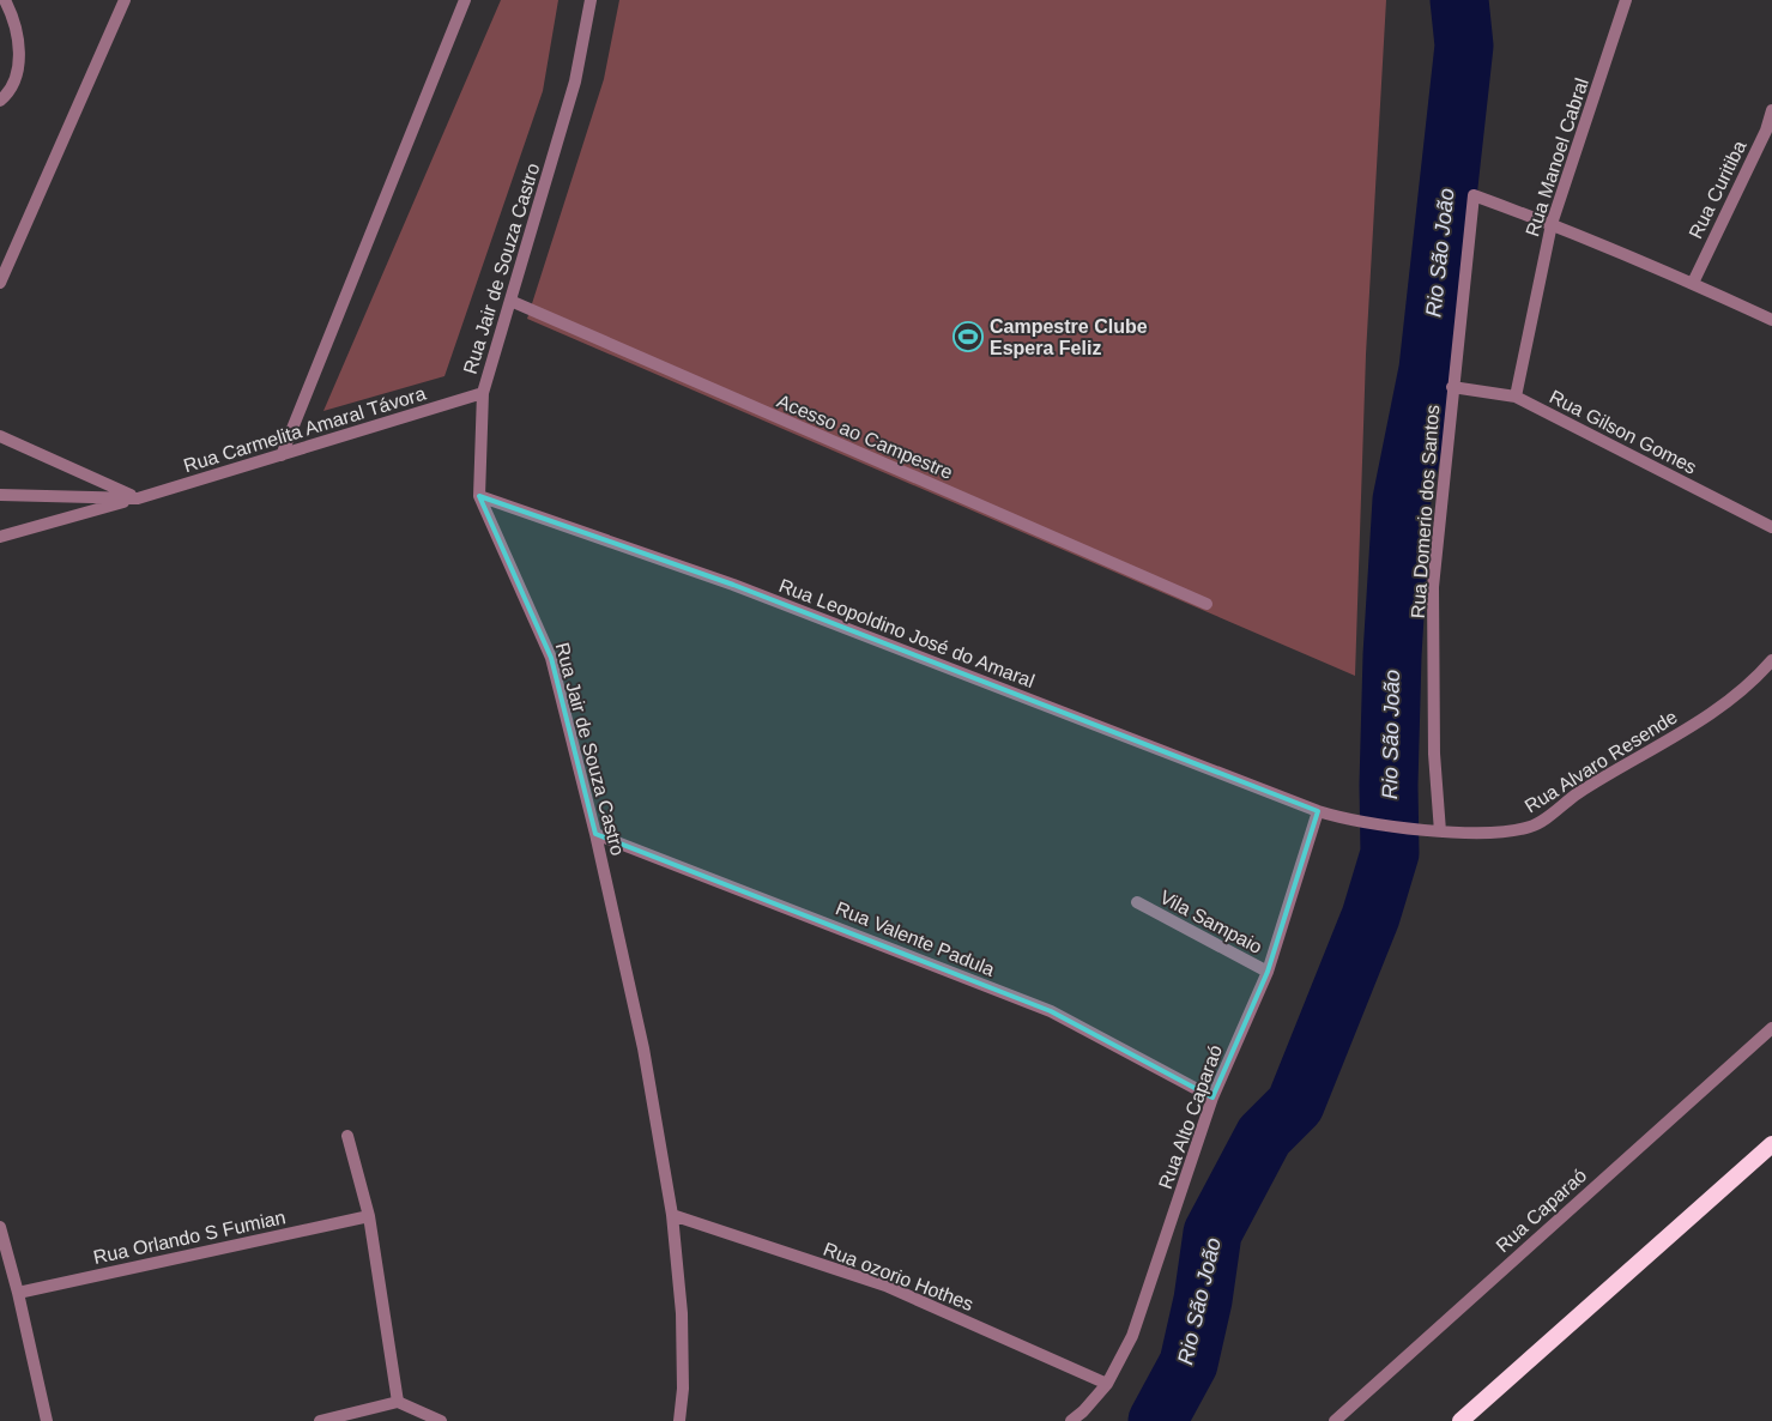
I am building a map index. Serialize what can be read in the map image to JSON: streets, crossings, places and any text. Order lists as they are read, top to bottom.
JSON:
{
  "streets": {
    "street": [
      "Rua Manoel Cabral",
      "Rua Curitiba",
      "Rua Jair de Souza Castro",
      "Rua Carmelita Amaral Távora",
      "Rua Gilson Gomes",
      "Acesso ao Campestre",
      "Rua Domerio dos Santos",
      "Rua Leopoldino José do Amaral",
      "Rua Alvaro Resende",
      "Vila Sampaio",
      "Rua Valente Padula",
      "Rua Alto Caparaó",
      "Rua Caparaó",
      "Rua Orlando S Fumian",
      "Rua ozorio Hothes"
    ]
  },
  "crossings": [
    ["Rua Manoel Cabral", "Rua Gilson Gomes"],
    ["Rua Manoel Cabral", "Rua Domerio dos Santos"],
    ["Rua Jair de Souza Castro", "Rua Carmelita Amaral Távora"],
    ["Rua Jair de Souza Castro", "Acesso ao Campestre"],
    ["Rua Jair de Souza Castro", "Rua Leopoldino José do Amaral"],
    ["Rua Jair de Souza Castro", "Rua Valente Padula"],
    ["Rua Jair de Souza Castro", "Rua ozorio Hothes"],
    ["Rua Gilson Gomes", "Rua Domerio dos Santos"],
    ["Rua Domerio dos Santos", "Rua Alvaro Resende"],
    ["Rua Leopoldino José do Amaral", "Rua Alvaro Resende"],
    ["Rua Leopoldino José do Amaral", "Rua Alto Caparaó"],
    ["Rua Alvaro Resende", "Rua Alto Caparaó"],
    ["Vila Sampaio", "Rua Alto Caparaó"],
    ["Rua Valente Padula", "Rua Alto Caparaó"],
    ["Rua Alto Caparaó", "Rua ozorio Hothes"]
  ],
  "water": ["Rio São João"],
  "places": {
    "sports": ["Campestre Clube Espera Feliz"]
  }
}
